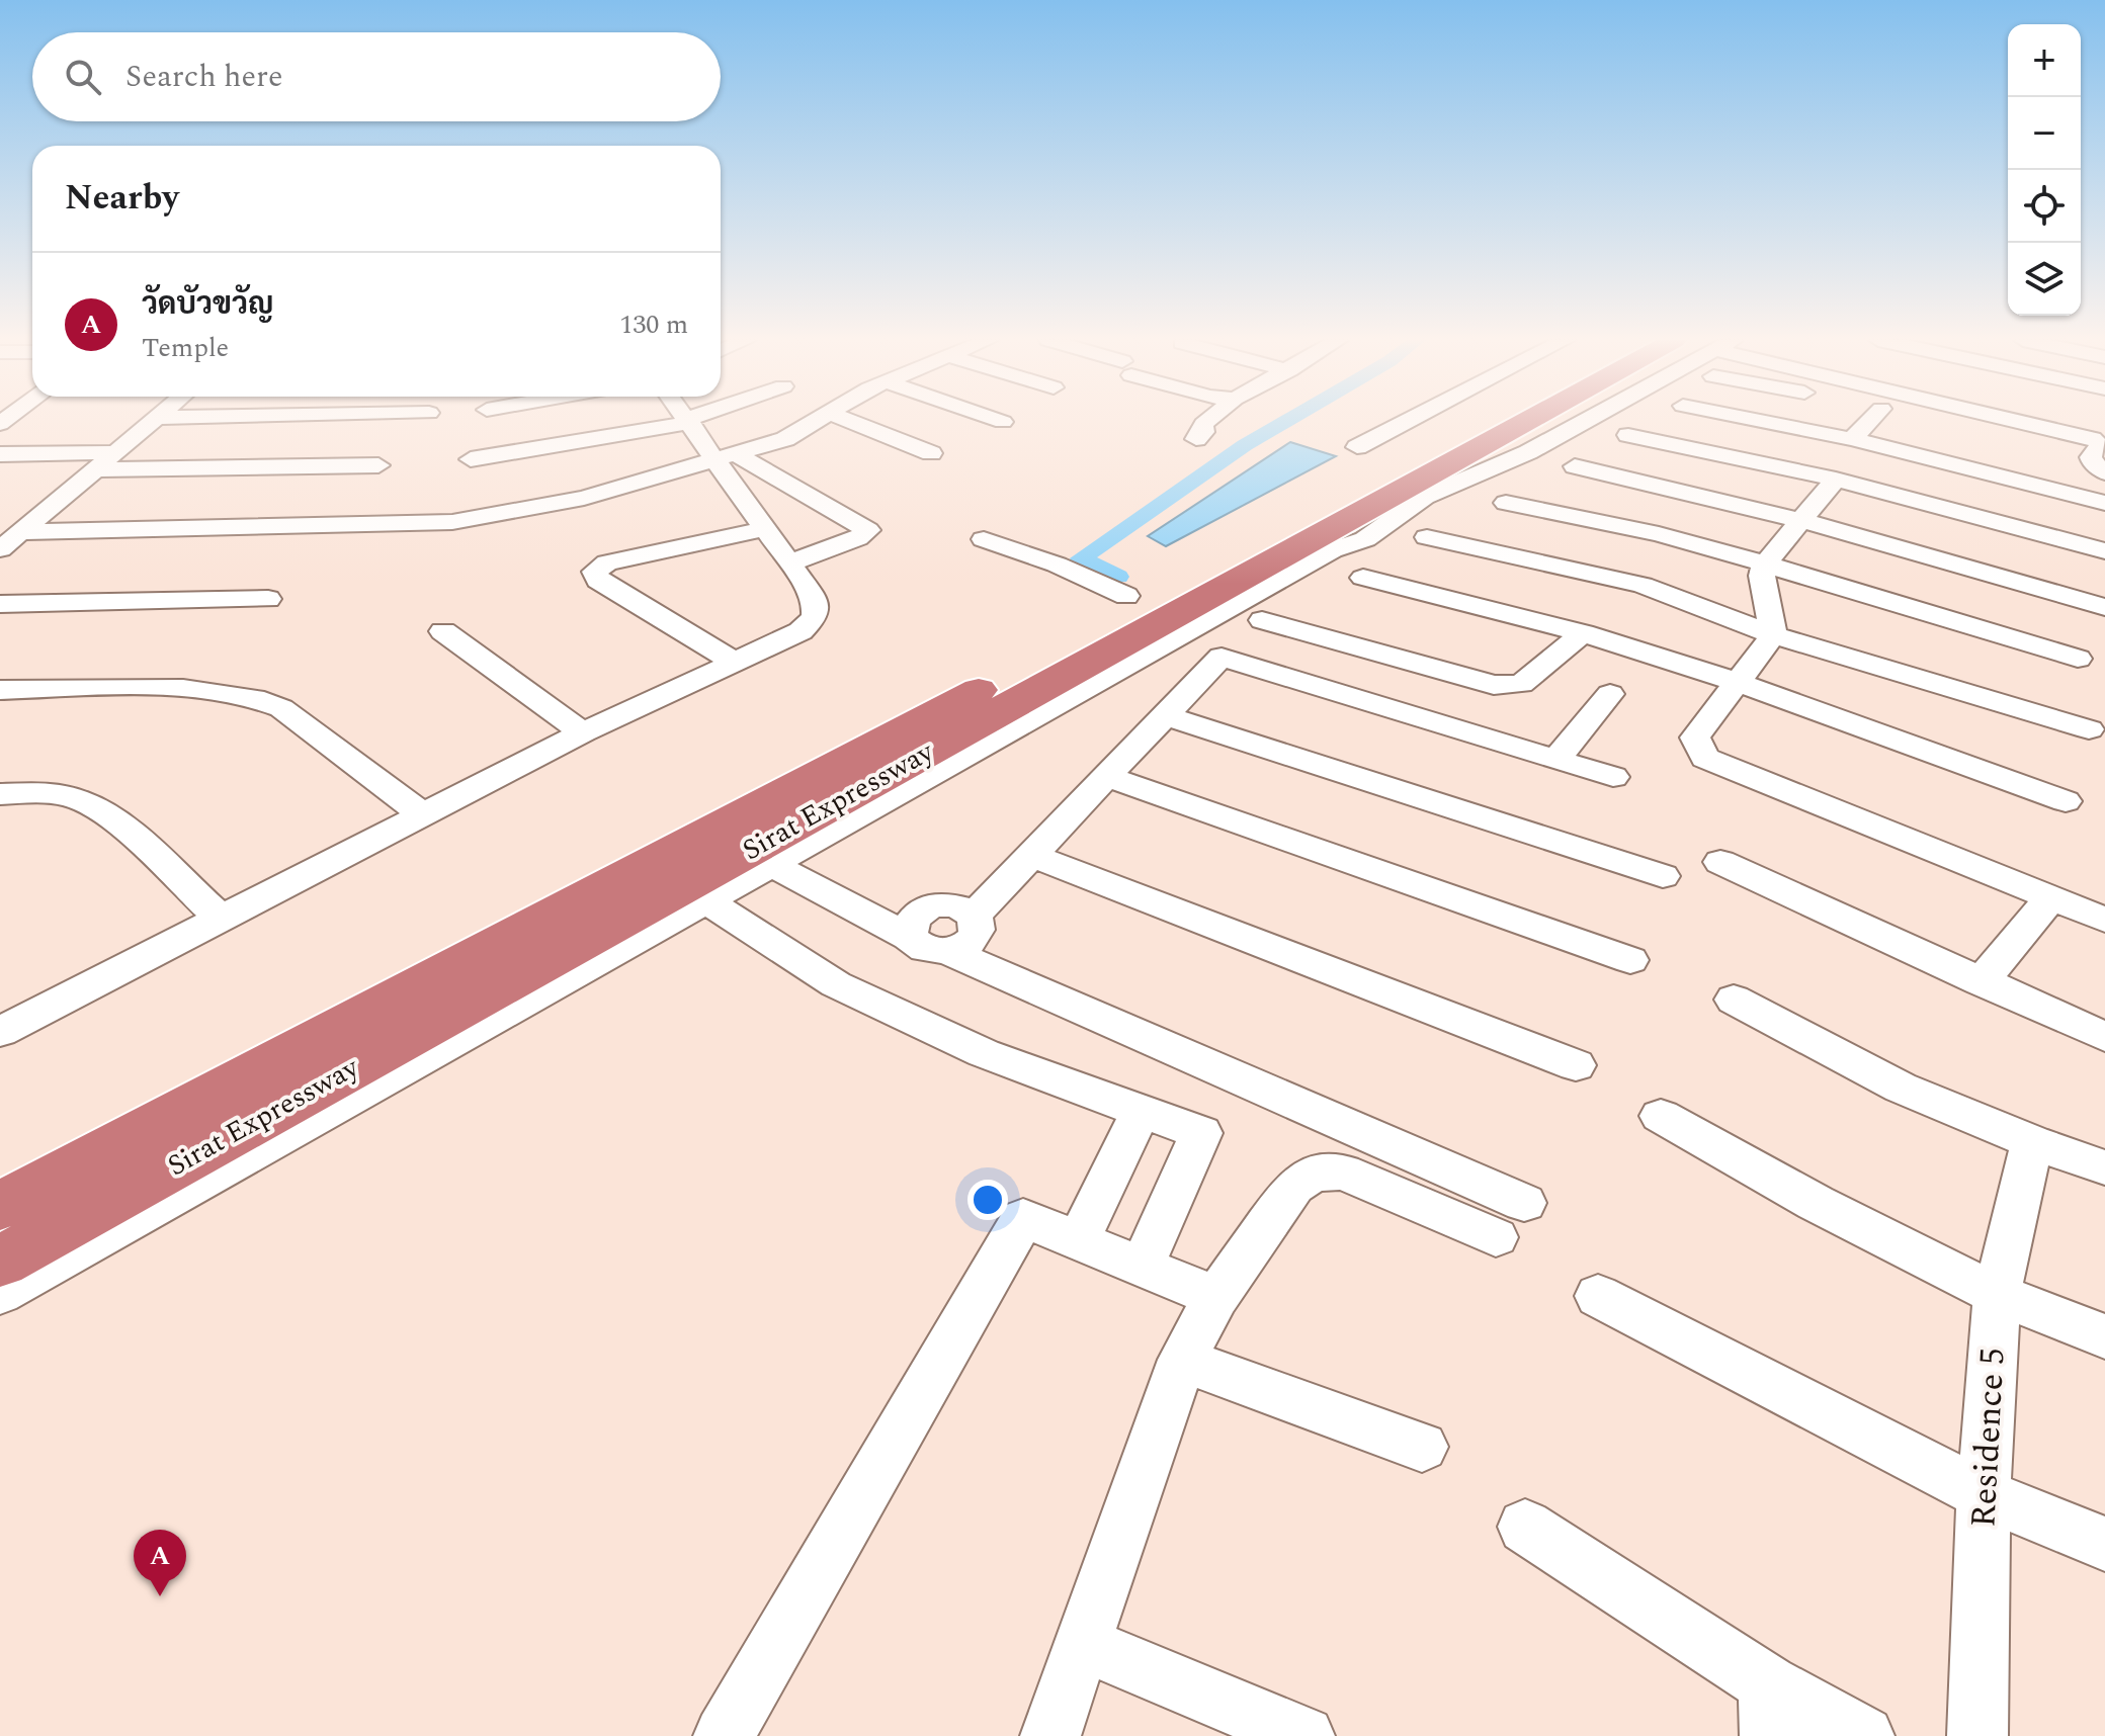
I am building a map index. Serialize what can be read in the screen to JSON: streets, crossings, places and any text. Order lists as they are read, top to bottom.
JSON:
{
  "streets": {
    "highway": ["Sirat Expressway"],
    "street": ["Residence 5"]
  },
  "page": {
    "map_buttons": ["+", "−"],
    "search": "Search here",
    "heading": "Nearby",
    "list": [
      {
        "mark": "A",
        "name": "วัดบัวขวัญ",
        "note": "Temple",
        "value": "130 m"
      }
    ],
    "pins": "A"
  }
}
